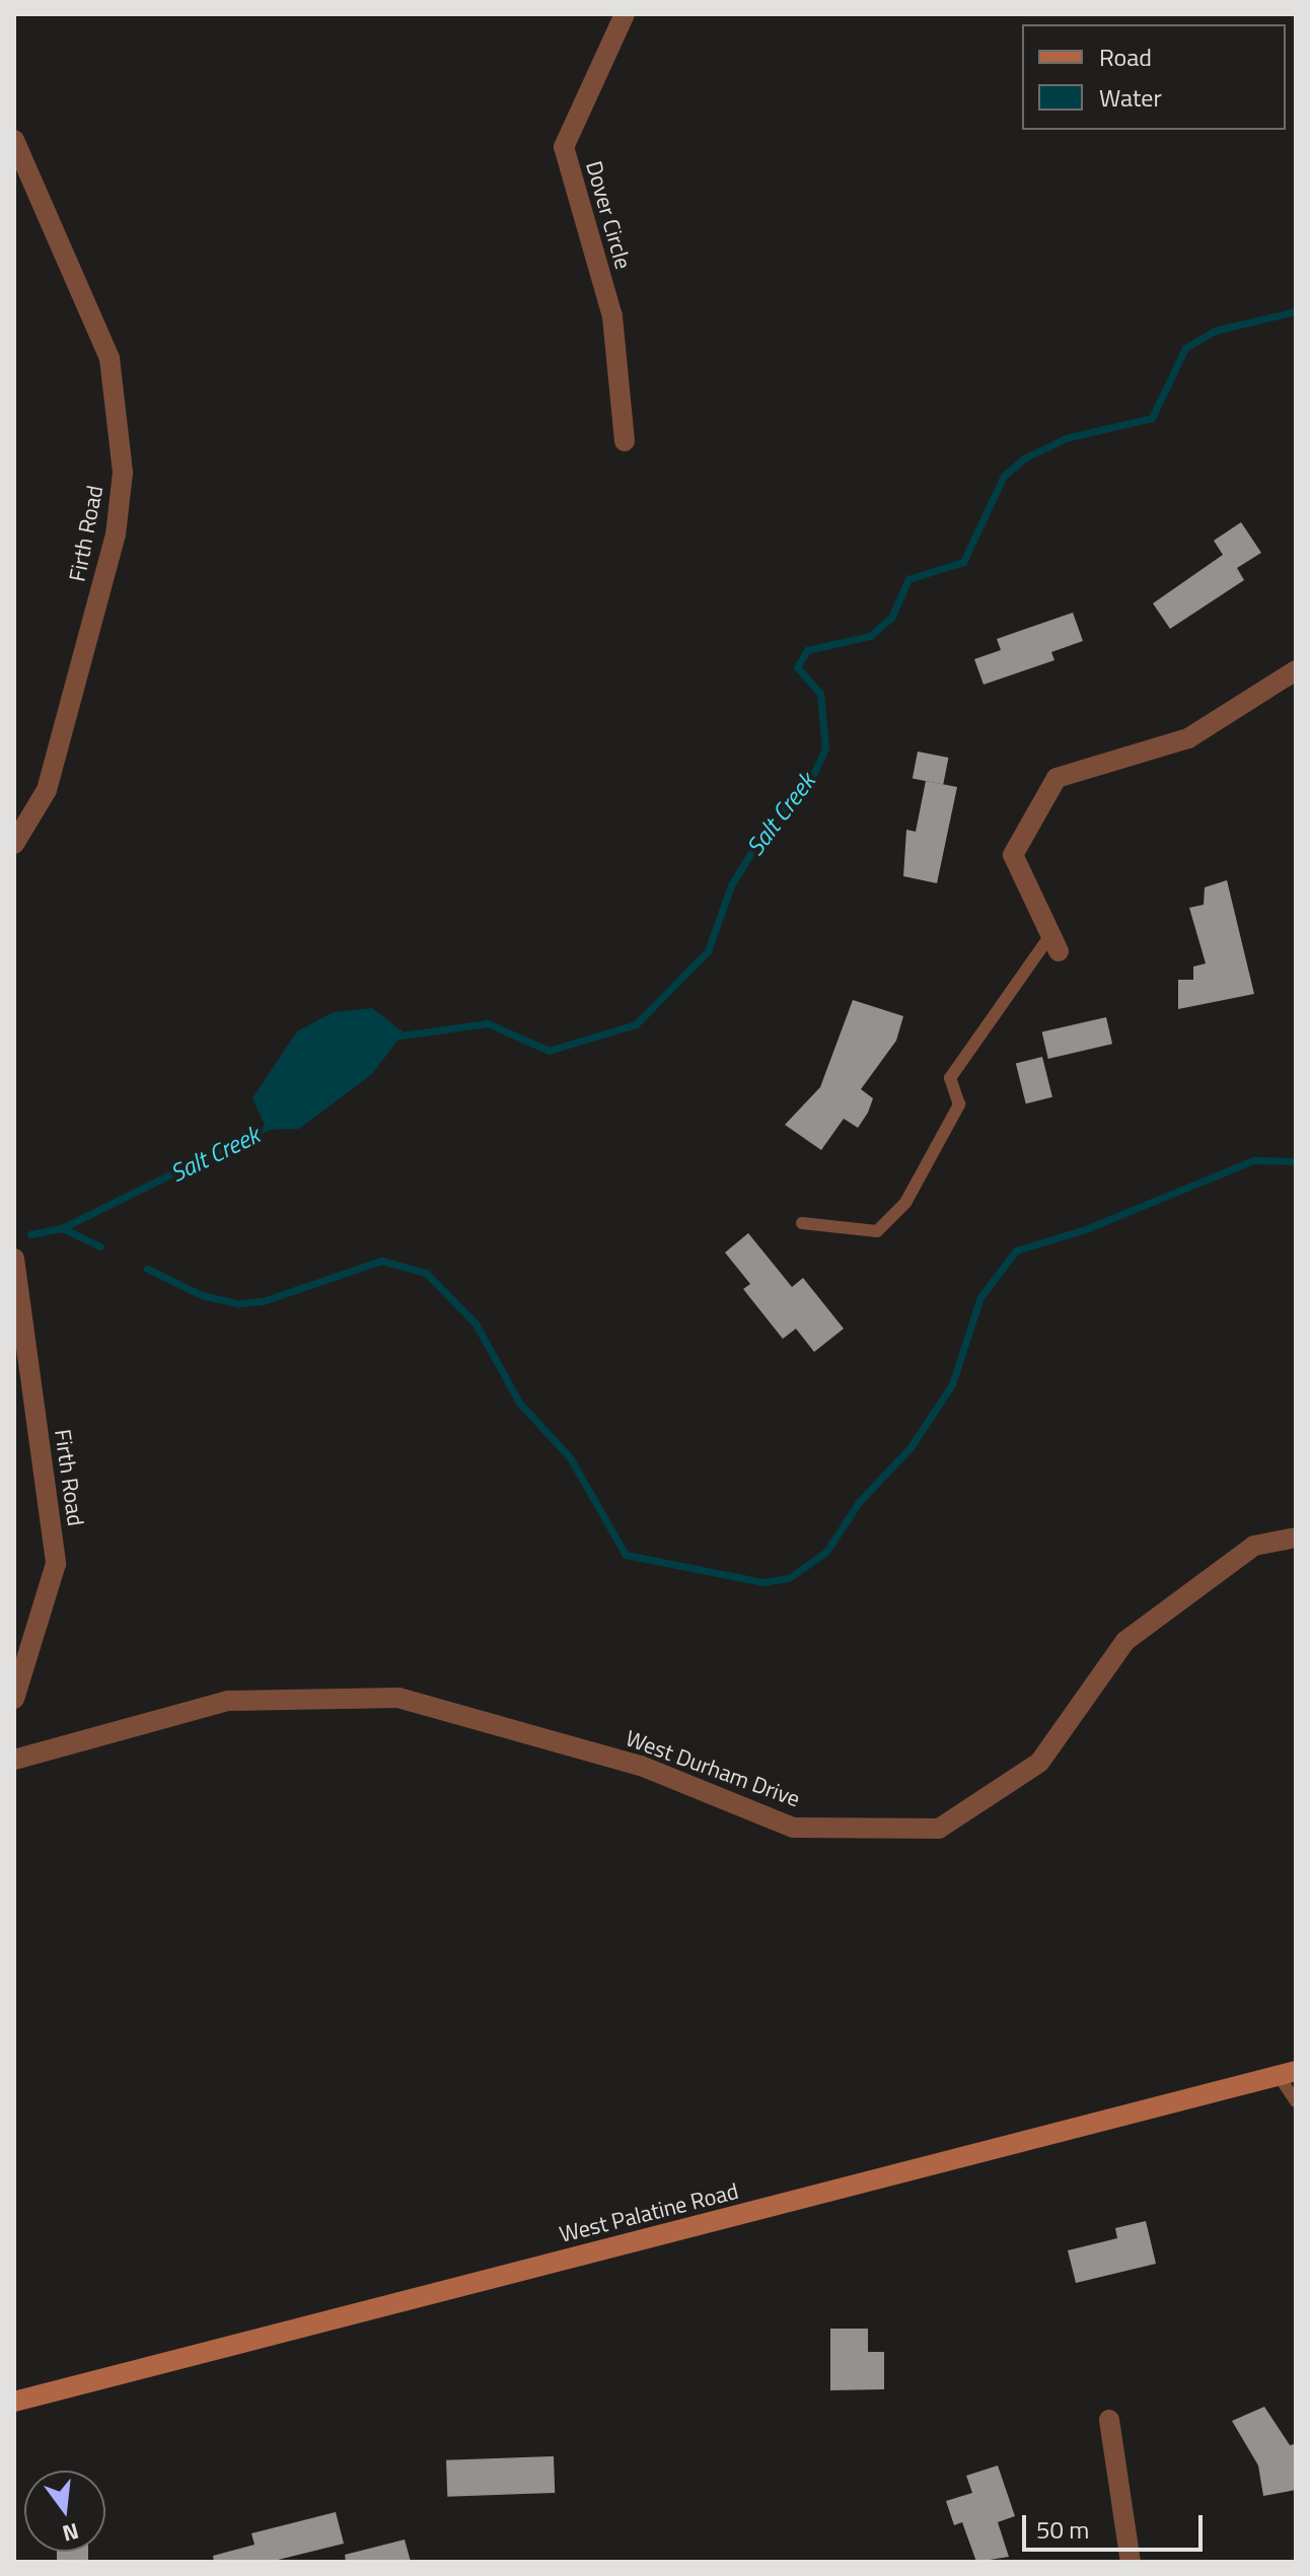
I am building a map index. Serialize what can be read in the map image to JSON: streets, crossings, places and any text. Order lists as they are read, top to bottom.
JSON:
{
  "streets": {
    "main road": ["West Palatine Road"],
    "street": ["Dover Circle", "Firth Road", "West Durham Drive"]
  },
  "water": ["Salt Creek"],
  "legend": ["Road", "Water"],
  "scale_bar": "50 m",
  "north": "bottom"
}
